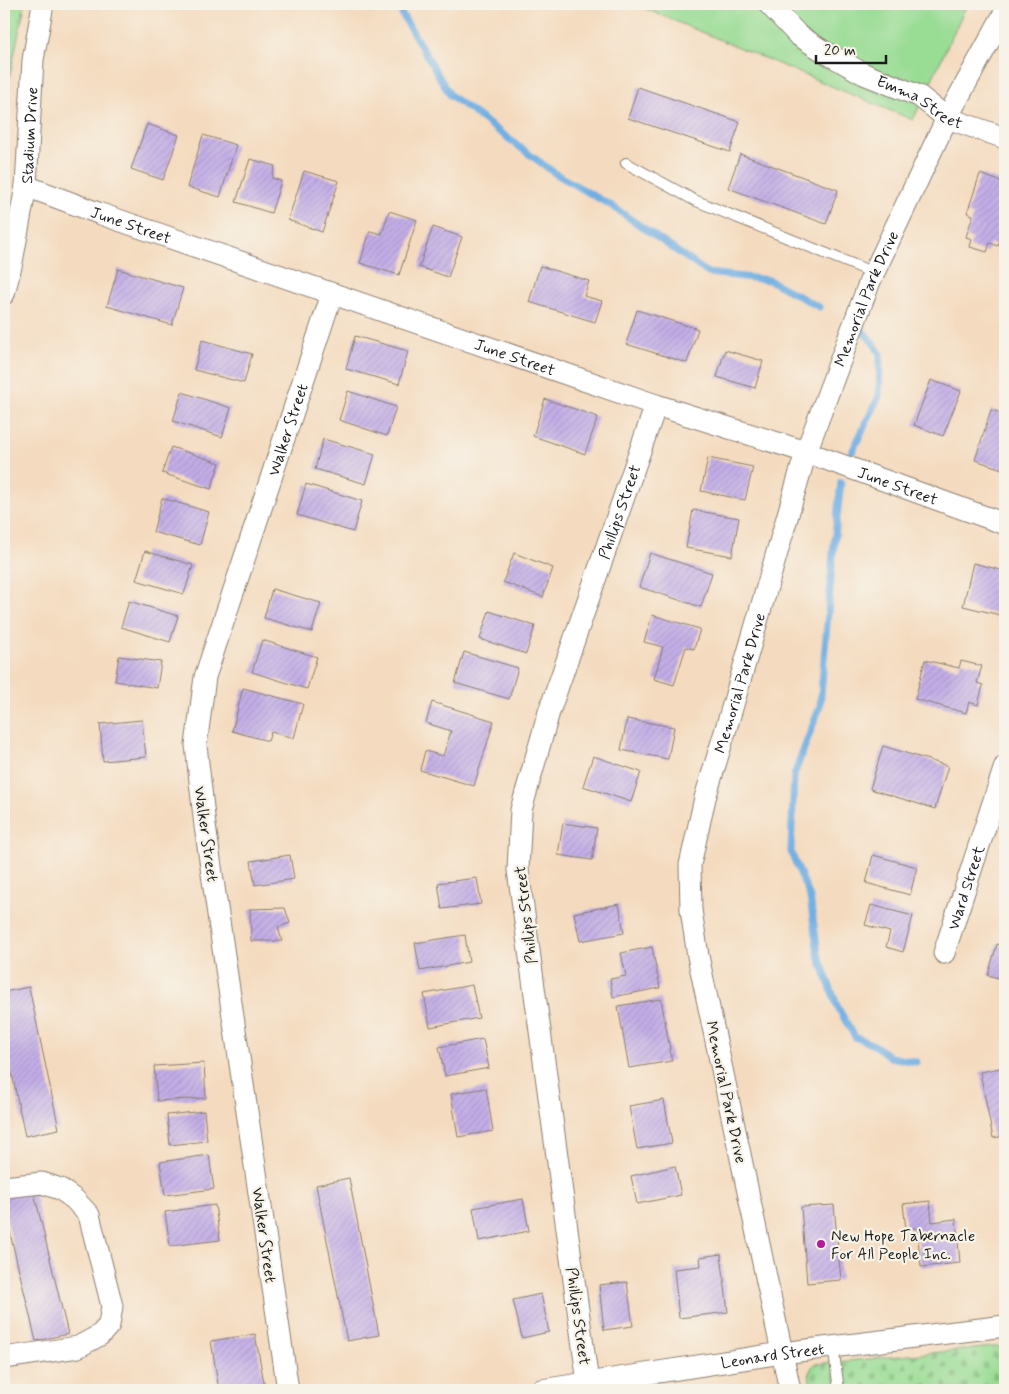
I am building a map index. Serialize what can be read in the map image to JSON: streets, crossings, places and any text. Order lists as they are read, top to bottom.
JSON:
{
  "streets": {
    "street": [
      "Emma Street",
      "Stadium Drive",
      "June Street",
      "Memorial Park Drive",
      "Walker Street",
      "Phillips Street",
      "Ward Street",
      "Leonard Street"
    ]
  },
  "crossings": [
    ["Emma Street", "Memorial Park Drive"],
    ["Stadium Drive", "June Street"],
    ["June Street", "Memorial Park Drive"],
    ["June Street", "Walker Street"],
    ["June Street", "Phillips Street"],
    ["Memorial Park Drive", "Leonard Street"],
    ["Phillips Street", "Leonard Street"]
  ],
  "places": ["New Hope Tabernacle For All People Inc."],
  "scale_bar": "20 m"
}
